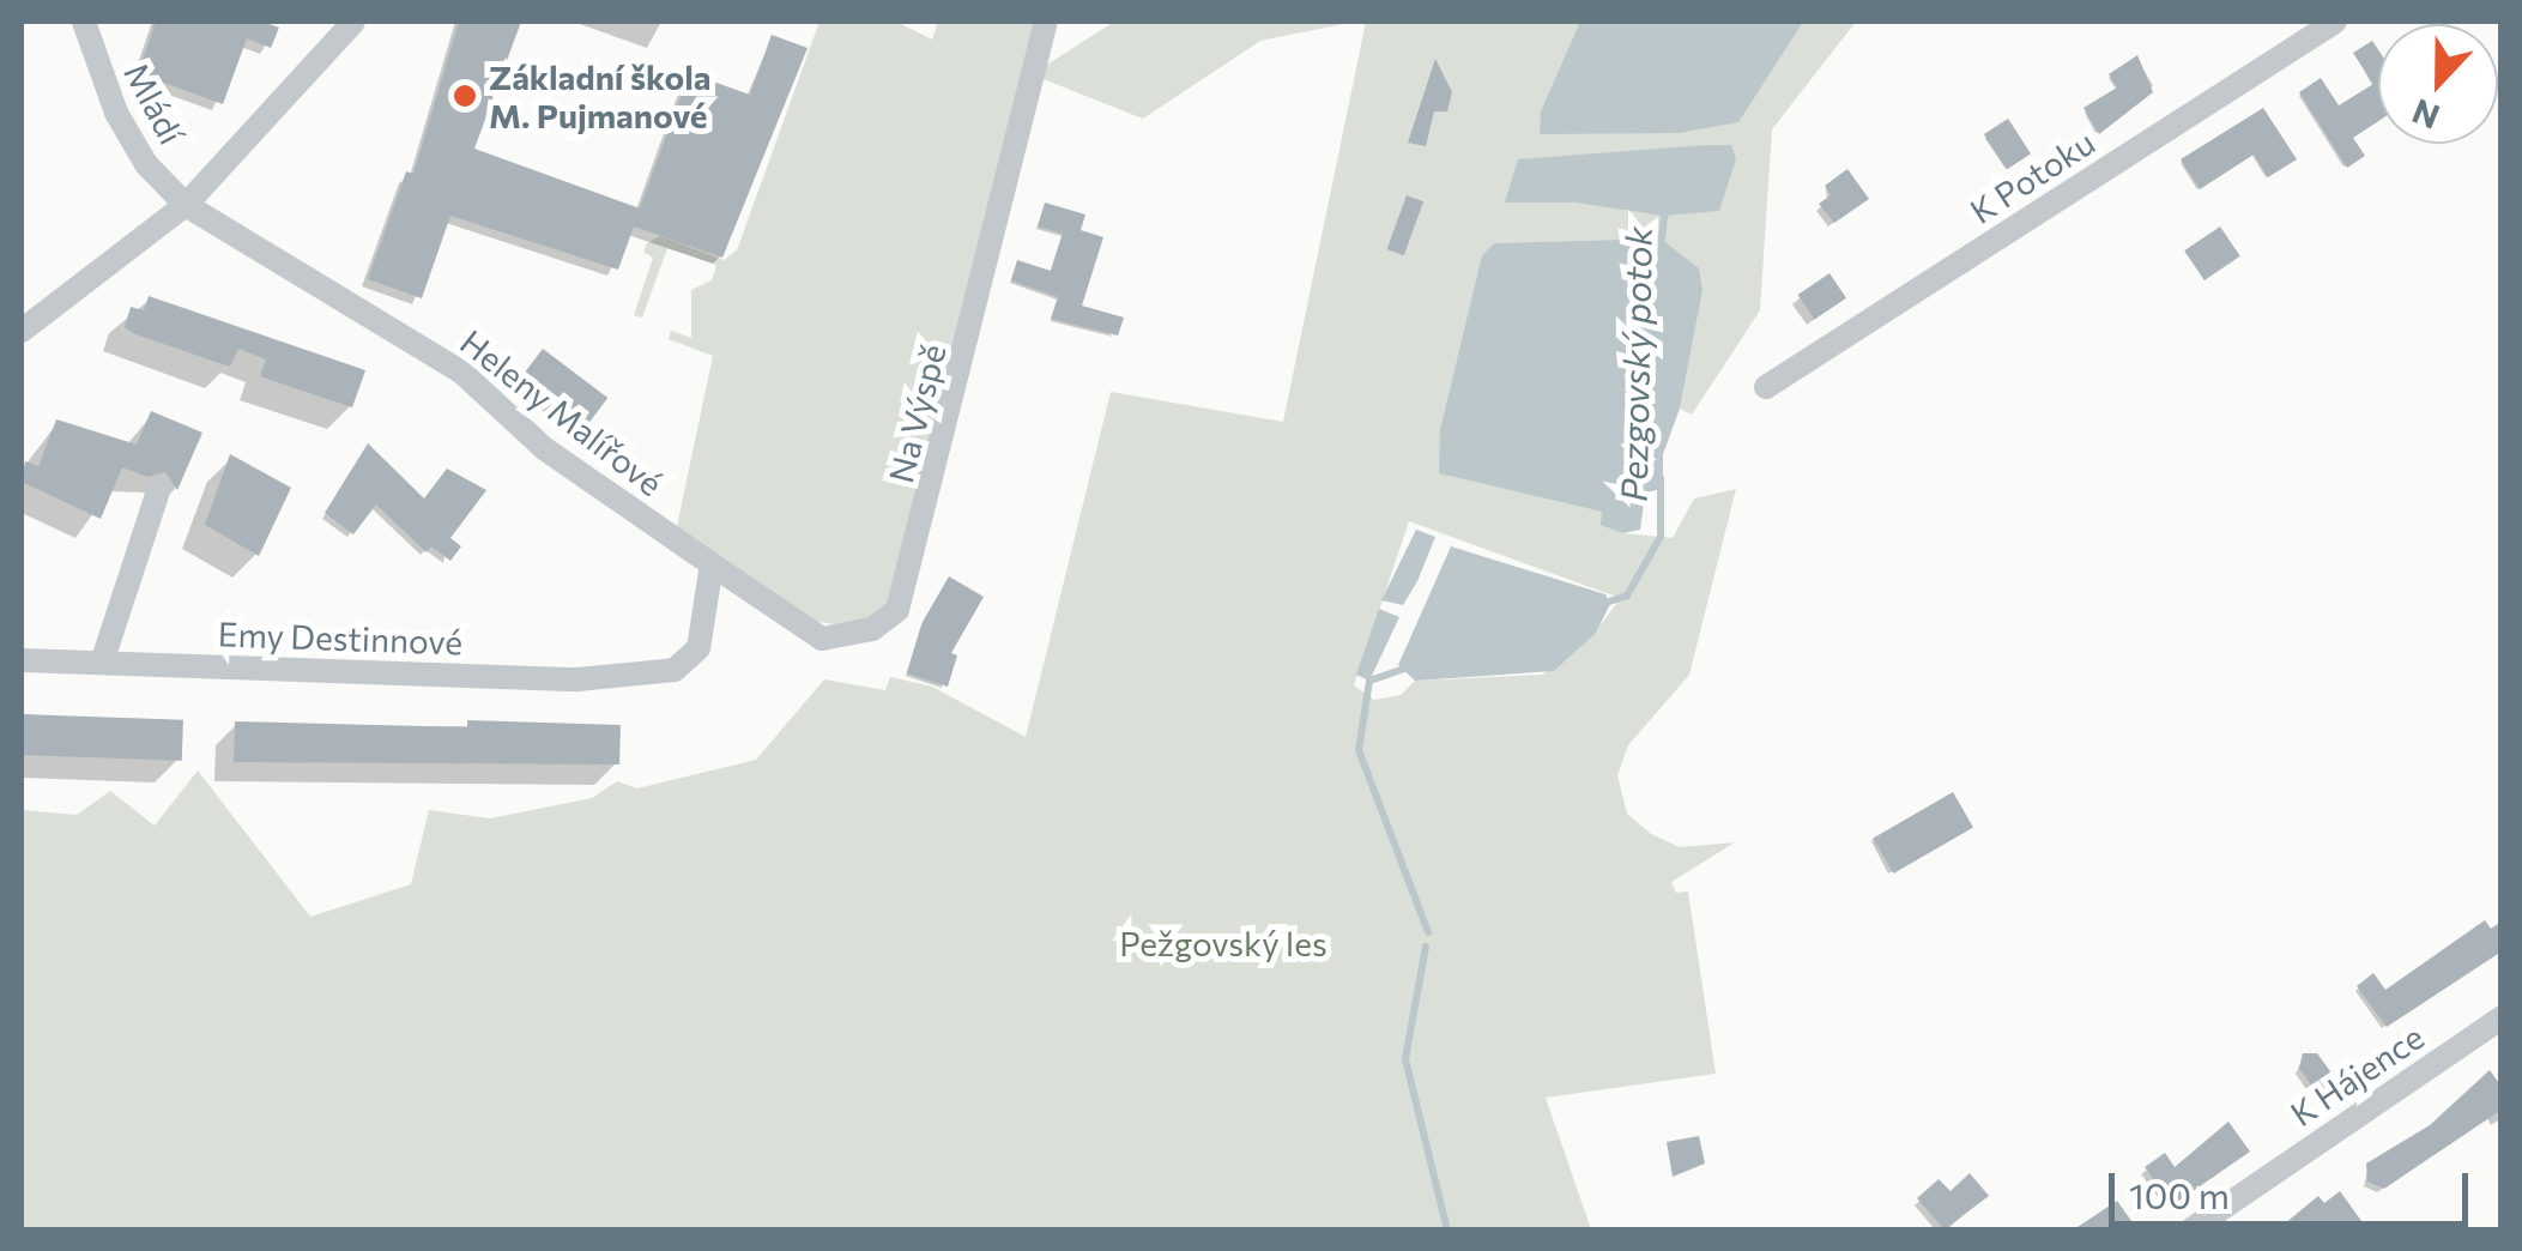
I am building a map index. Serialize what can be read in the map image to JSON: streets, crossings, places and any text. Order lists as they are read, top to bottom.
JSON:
{
  "streets": {
    "street": [
      "Mládí",
      "K Potoku",
      "Heleny Malířové",
      "Na Výspě",
      "Emy Destinnové",
      "K Hájence"
    ]
  },
  "crossings": [
    ["Mládí", "Heleny Malířové"],
    ["Heleny Malířové", "Na Výspě"],
    ["Heleny Malířové", "Emy Destinnové"],
    ["Na Výspě", "Emy Destinnové"]
  ],
  "water": ["Pezgovský potok"],
  "parks": ["Pežgovský les"],
  "places": ["Základní škola M. Pujmanové"],
  "scale_bar": "100 m",
  "north": "bottom"
}
